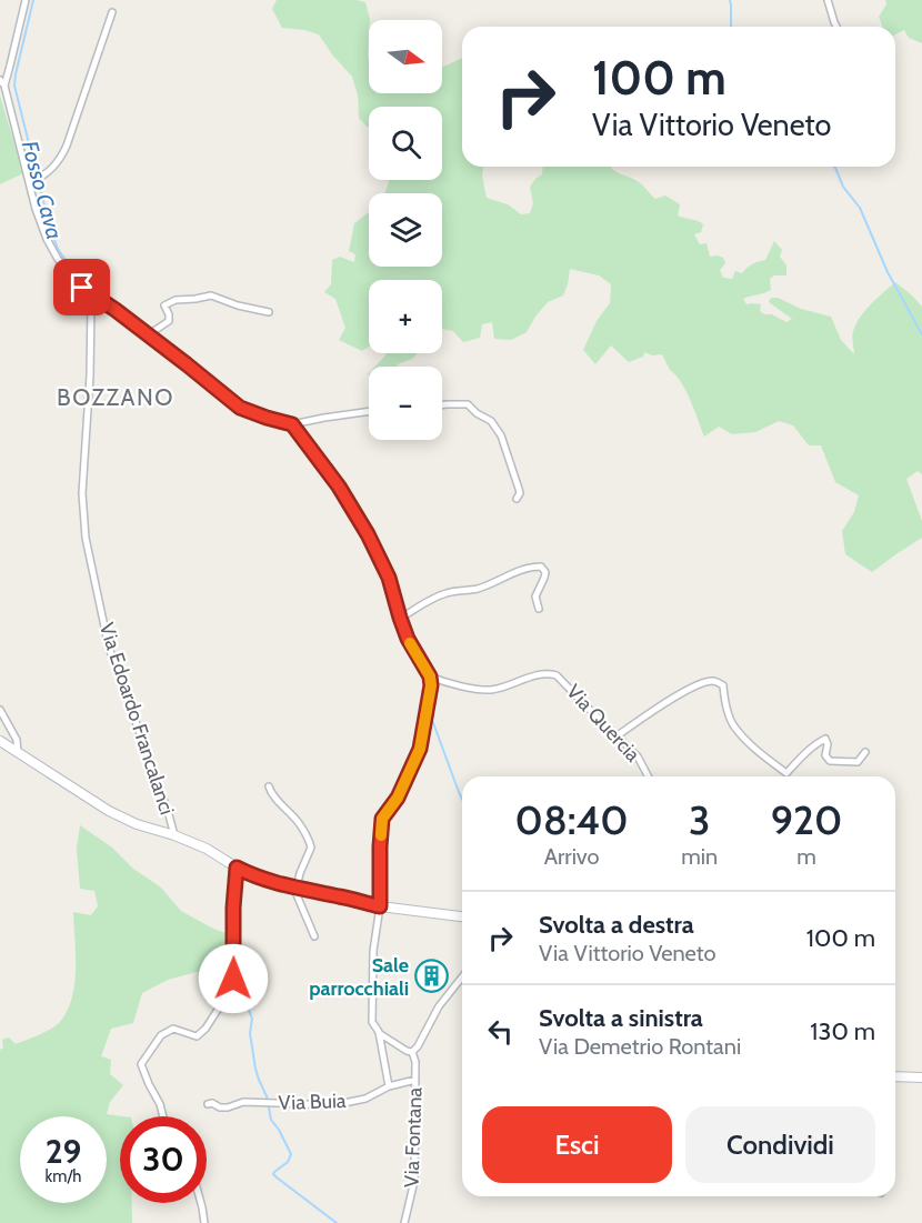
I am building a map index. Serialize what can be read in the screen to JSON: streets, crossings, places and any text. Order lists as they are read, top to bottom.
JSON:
{
  "streets": {
    "street": [
      "Via Edoardo Francalanci",
      "Via Quercia",
      "Via Buia",
      "Via Fontana"
    ]
  },
  "crossings": [
    ["Via Quercia", "Via Fontana"],
    ["Via Buia", "Via Fontana"]
  ],
  "districts": ["BOZZANO"],
  "water": ["Fosso Cava"],
  "places": {
    "building": ["Sale parrocchiali"]
  },
  "north": "right",
  "page": {
    "map_buttons": ["+", "−"],
    "turn": ["100 m", "Via Vittorio Veneto"],
    "eta": [
      "08:40",
      "Arrivo",
      "3",
      "min",
      "920",
      "m"
    ],
    "list": [
      {
        "name": "Svolta a destra",
        "note": "Via Vittorio Veneto",
        "value": "100 m"
      },
      {
        "name": "Svolta a sinistra",
        "note": "Via Demetrio Rontani",
        "value": "130 m"
      }
    ],
    "buttons": ["Esci", "Condividi"],
    "speed": "29 km/h",
    "limit": "30"
  }
}
